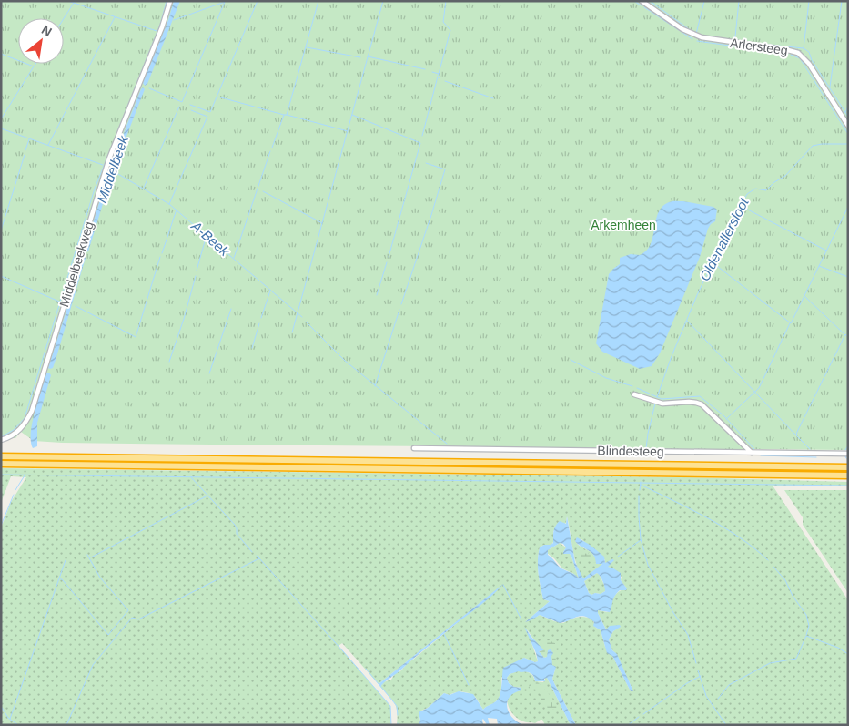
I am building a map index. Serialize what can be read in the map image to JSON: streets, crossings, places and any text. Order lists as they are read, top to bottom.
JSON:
{
  "streets": {
    "street": ["Arlersteeg", "Middelbeekweg", "Blindesteeg"]
  },
  "water": ["Middelbeek", "A-Beek", "Oldenallersloot"],
  "parks": ["Arkemheen"],
  "north": "top right"
}
